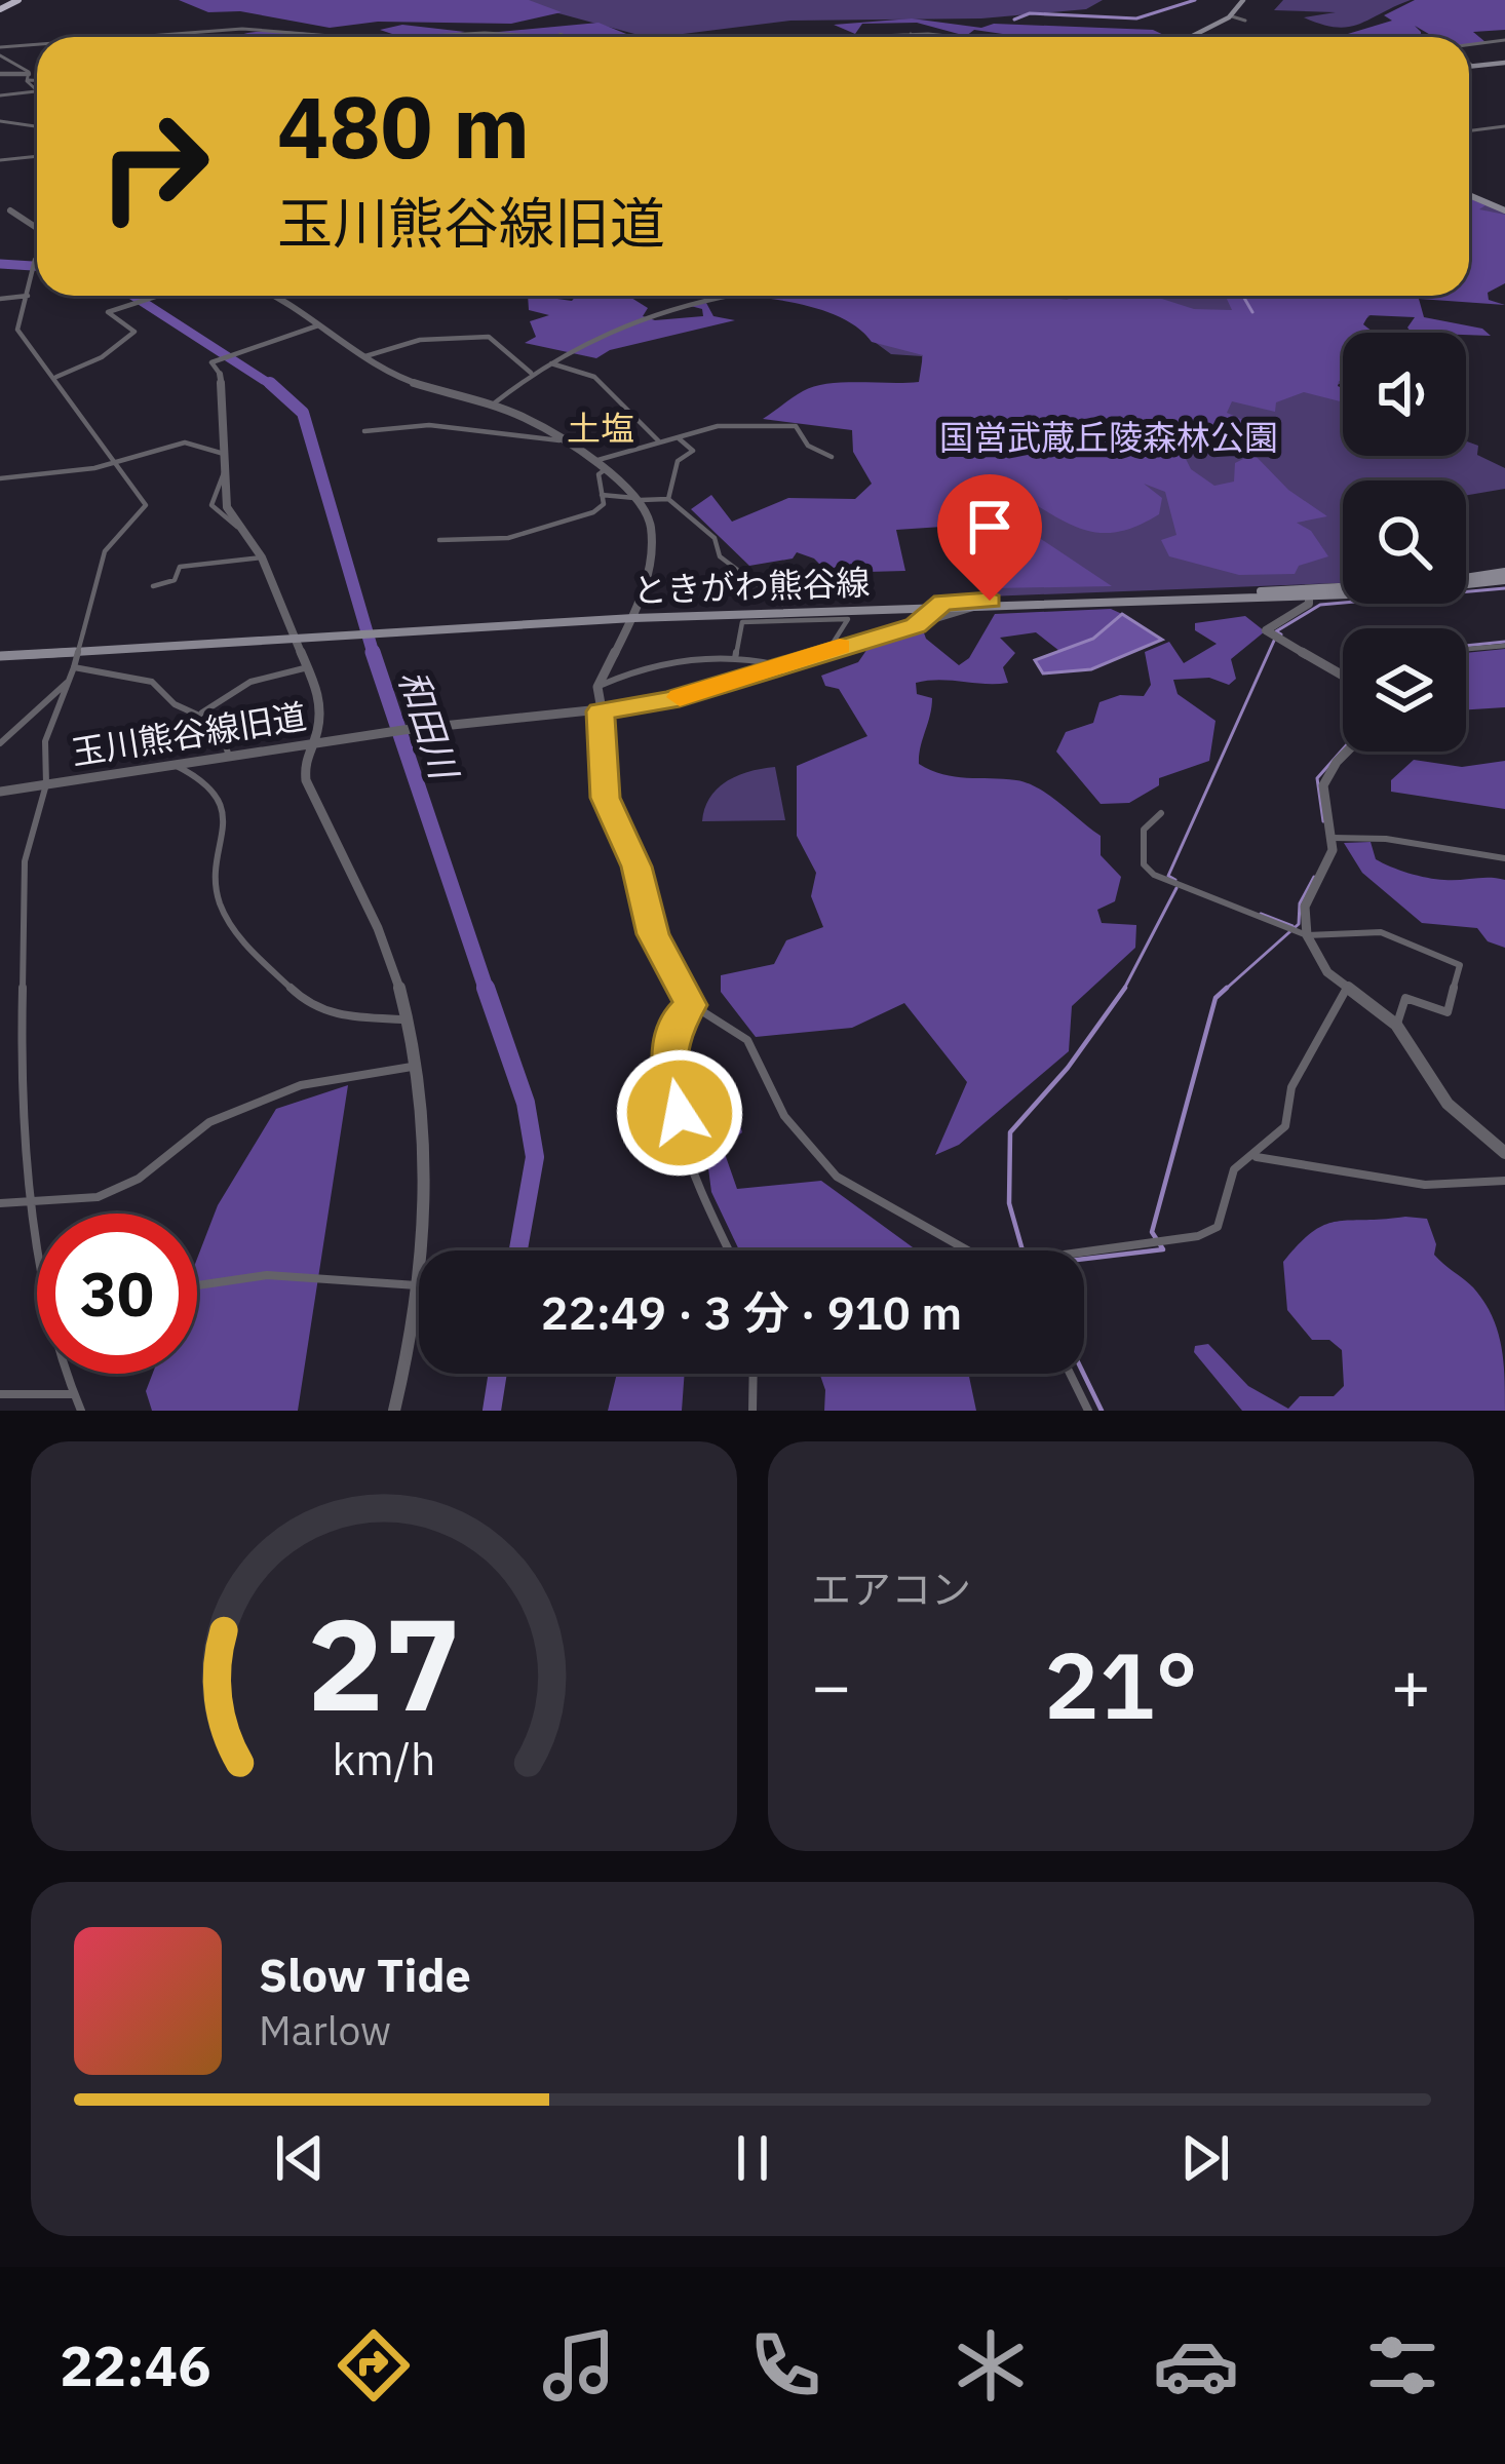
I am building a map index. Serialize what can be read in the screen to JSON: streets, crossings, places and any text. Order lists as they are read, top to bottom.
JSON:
{
  "streets": {
    "main road": ["ときがわ熊谷線"],
    "street": ["玉川熊谷線旧道"]
  },
  "districts": ["土塩"],
  "water": ["和田川"],
  "parks": ["国営武蔵丘陵森林公園"],
  "page": {
    "turn": ["480 m", "玉川熊谷線旧道"],
    "limit": "30",
    "trip": "22:49 · 3 分 · 910 m",
    "tile": "エアコン",
    "heat": ["−", "21°", "+"],
    "song": ["Slow Tide", "Marlow"],
    "tabs": "22:46",
    "gauge": ["27", "km/h"]
  }
}
